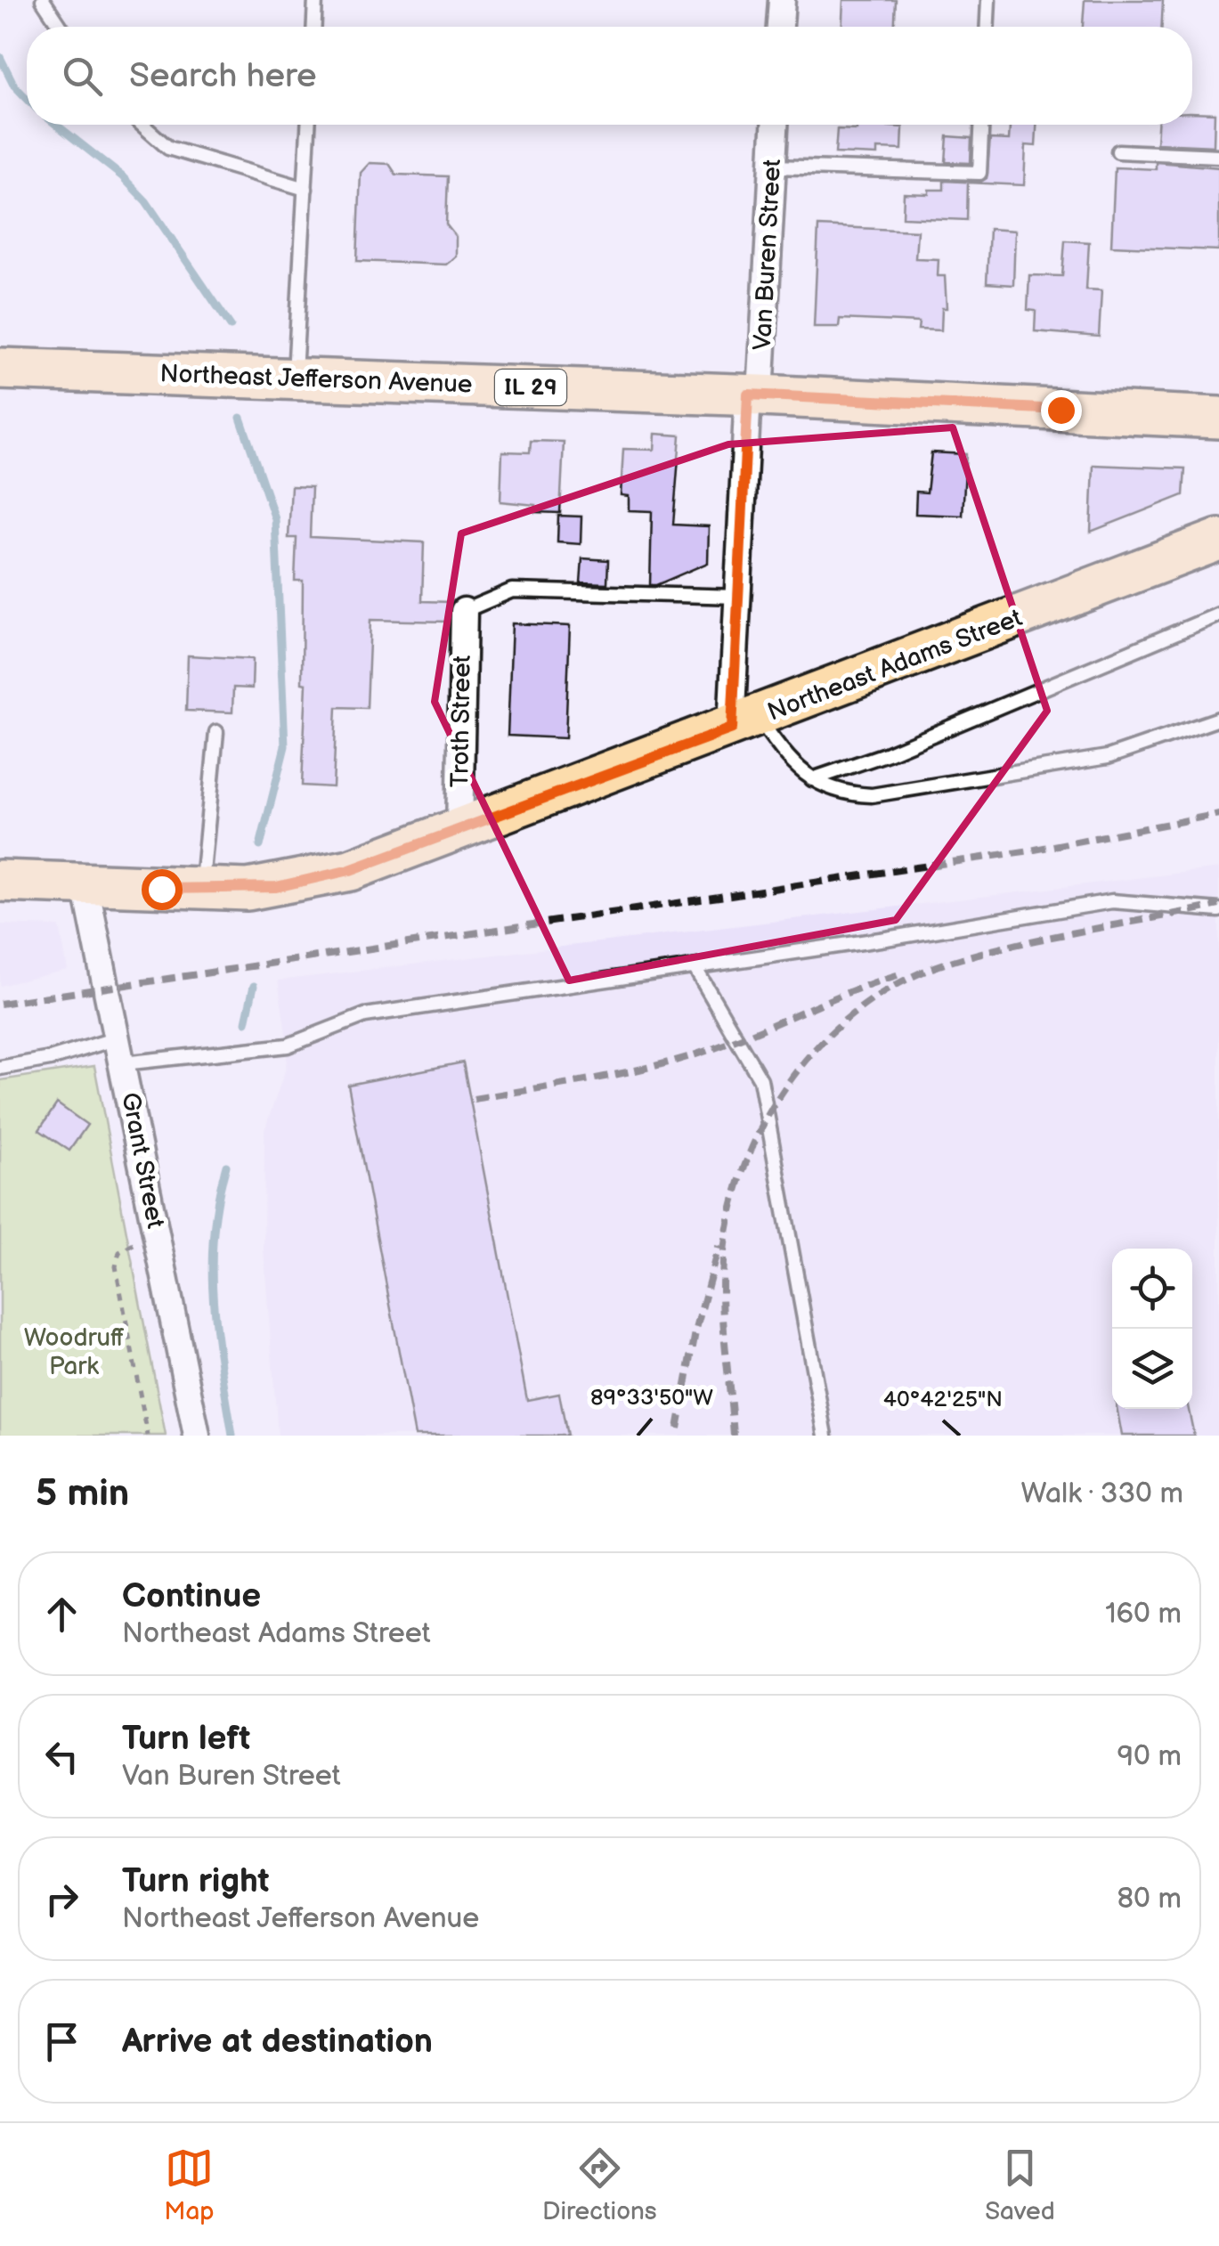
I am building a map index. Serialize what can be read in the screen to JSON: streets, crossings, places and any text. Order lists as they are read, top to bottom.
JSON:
{
  "streets": {
    "main road": ["Northeast Jefferson Avenue", "IL 29", "Northeast Adams Street"],
    "street": ["Van Buren Street", "Troth Street", "Grant Street"]
  },
  "crossings": [
    ["Van Buren Street", "Northeast Jefferson Avenue"],
    ["Van Buren Street", "Northeast Adams Street"],
    ["Northeast Adams Street", "Troth Street"],
    ["Northeast Adams Street", "Grant Street"]
  ],
  "parks": ["Woodruff Park"],
  "page": {
    "search": "Search here",
    "heading": ["5 min", "Walk · 330 m"],
    "list": [
      ["Continue", "Northeast Adams Street", "160 m"],
      ["Turn left", "Van Buren Street", "90 m"],
      ["Turn right", "Northeast Jefferson Avenue", "80 m"],
      "Arrive at destination"
    ],
    "nav": ["Map", "Directions", "Saved"]
  },
  "coordinates": ["89°33'50\"W", "40°42'25\"N"]
}
